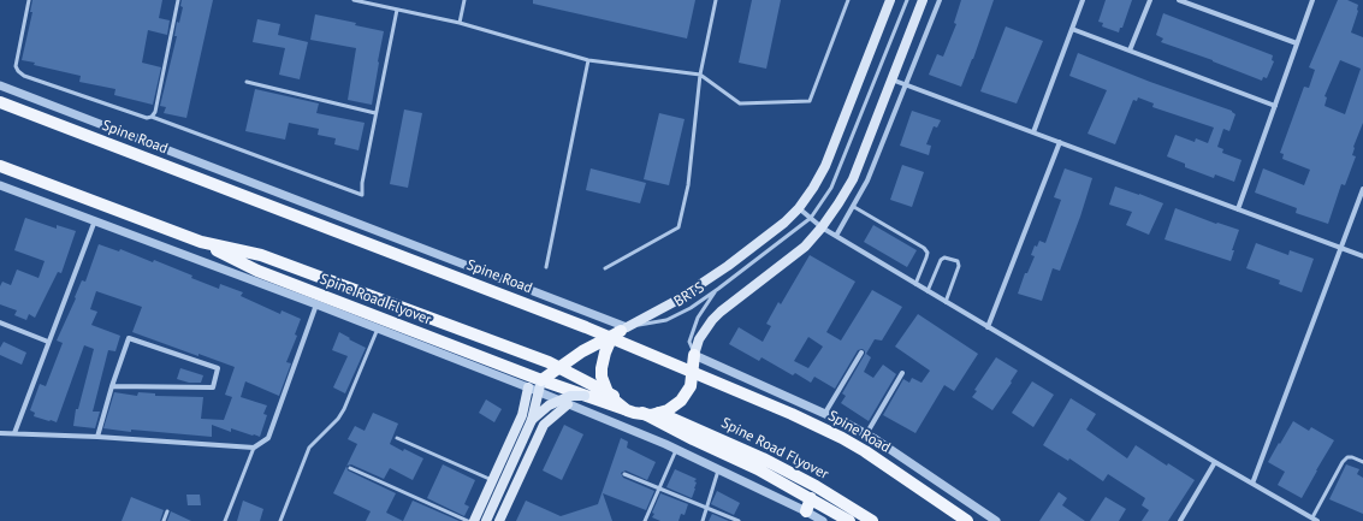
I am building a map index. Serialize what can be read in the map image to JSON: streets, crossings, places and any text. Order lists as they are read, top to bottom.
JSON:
{
  "streets": {
    "main road": ["Spine Road", "Spine Road Flyover"],
    "lane": ["BRTS"]
  },
  "crossings": [
    ["Spine Road", "BRTS"]
  ]
}
